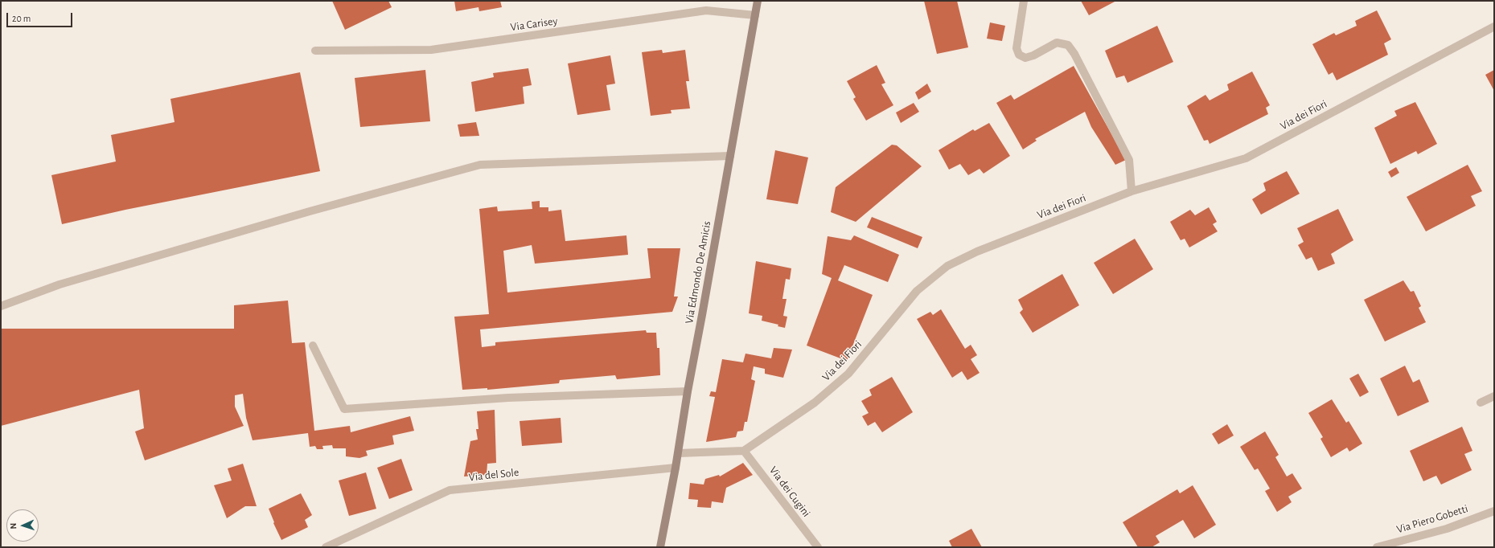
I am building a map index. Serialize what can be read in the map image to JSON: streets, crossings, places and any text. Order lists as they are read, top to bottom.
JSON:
{
  "streets": {
    "street": [
      "Via Carisey",
      "Via dei Fiori",
      "Via Edmondo De Amicis",
      "Via del Sole",
      "Via dei Cugini",
      "Via Piero Gobetti"
    ]
  },
  "crossings": [
    ["Via Carisey", "Via Edmondo De Amicis"],
    ["Via dei Fiori", "Via dei Cugini"],
    ["Via Edmondo De Amicis", "Via del Sole"]
  ],
  "scale_bar": "20 m",
  "north": "left"
}
